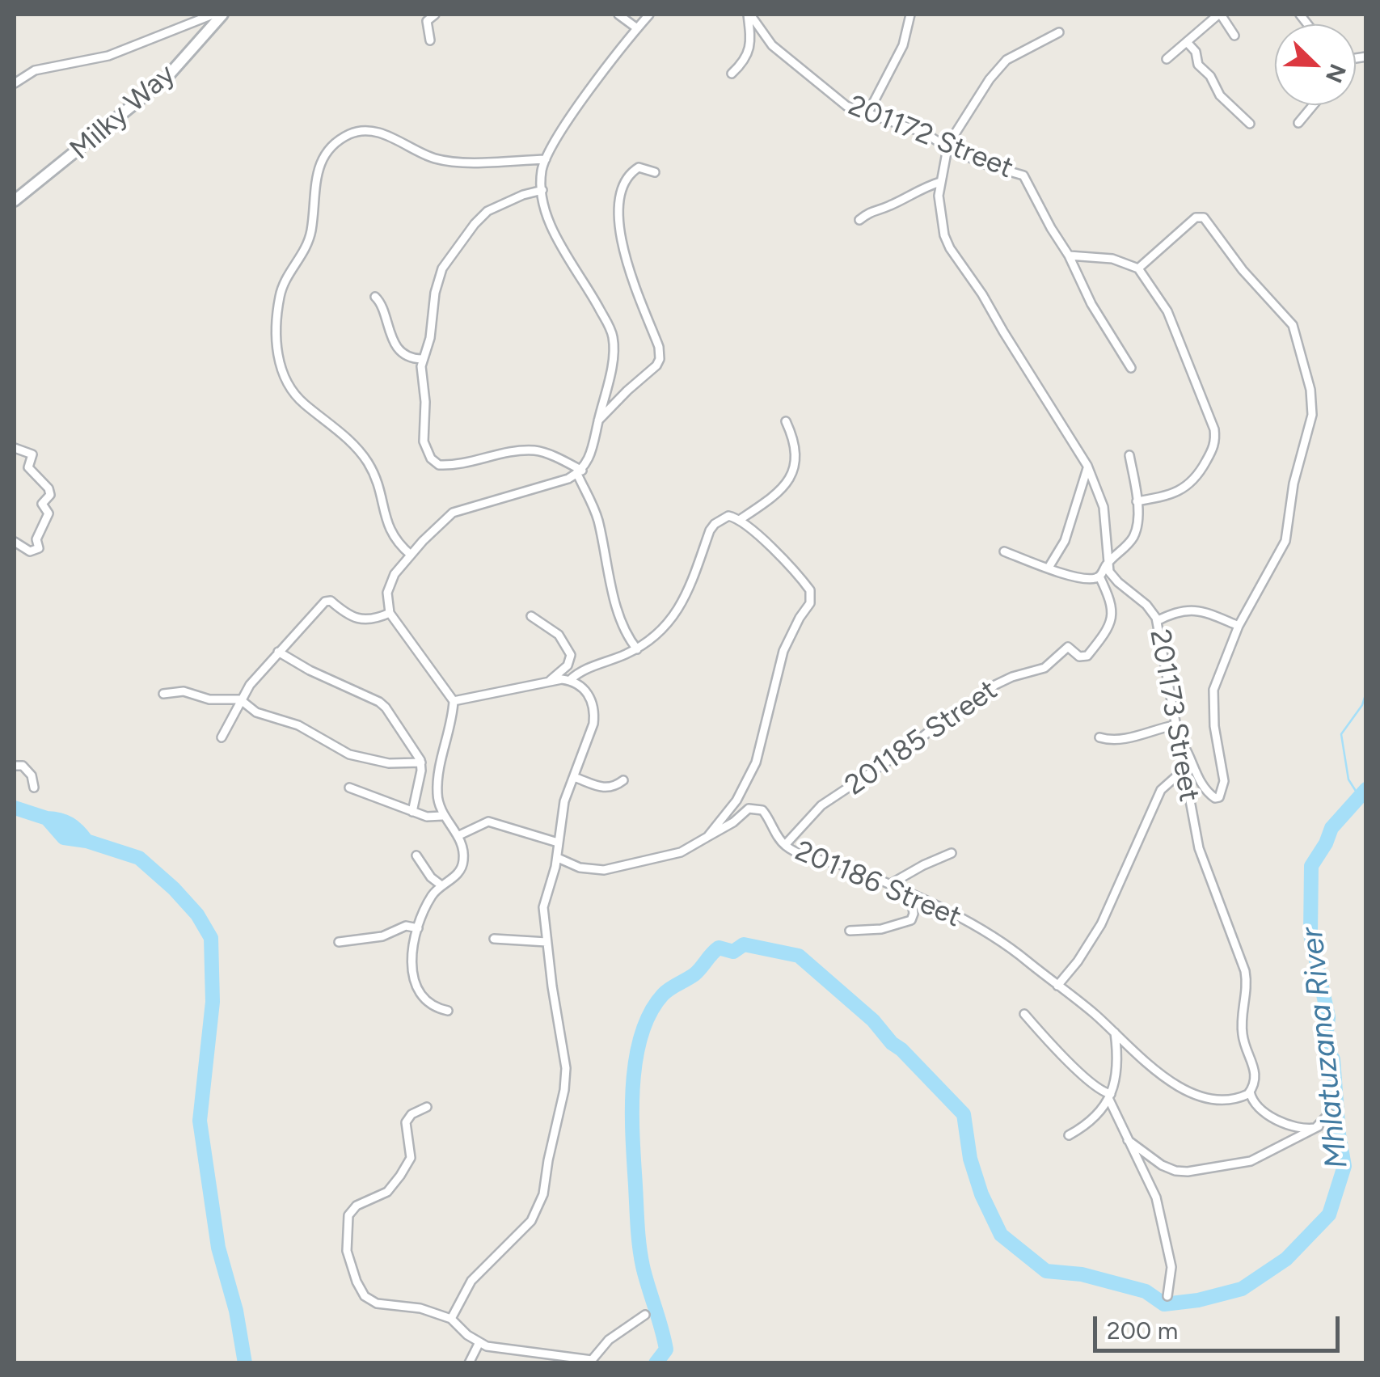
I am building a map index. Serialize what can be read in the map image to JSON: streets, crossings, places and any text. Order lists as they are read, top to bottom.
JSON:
{
  "streets": {
    "street": [
      "Milky Way",
      "201172 Street",
      "201173 Street",
      "201185 Street",
      "201186 Street"
    ]
  },
  "crossings": [
    ["201173 Street", "201186 Street"],
    ["201185 Street", "201186 Street"]
  ],
  "water": ["Mhlatuzana River"],
  "scale_bar": "200 m",
  "north": "bottom right"
}
